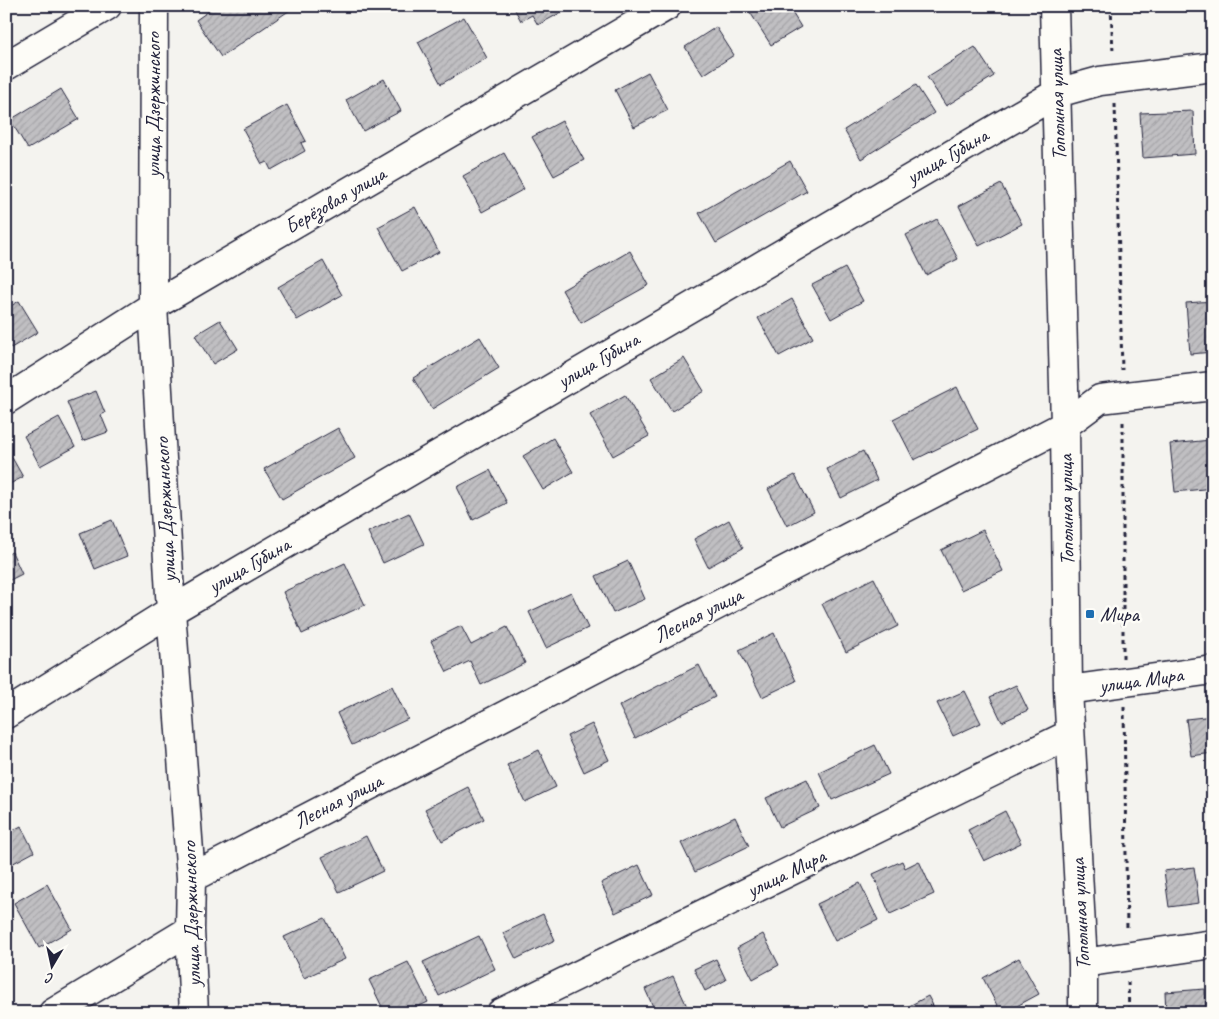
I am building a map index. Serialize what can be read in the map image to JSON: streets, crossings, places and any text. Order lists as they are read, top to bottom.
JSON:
{
  "streets": {
    "street": [
      "улица Дзержинского",
      "Тополиная улица",
      "улица Губина",
      "Берёзовая улица",
      "Лесная улица",
      "улица Мира"
    ]
  },
  "crossings": [
    ["улица Дзержинского", "улица Губина"],
    ["улица Дзержинского", "Берёзовая улица"],
    ["улица Дзержинского", "Лесная улица"],
    ["Тополиная улица", "улица Губина"],
    ["Тополиная улица", "Лесная улица"],
    ["Тополиная улица", "улица Мира"]
  ],
  "places": {
    "transit": ["Мира"]
  },
  "north": "bottom"
}
